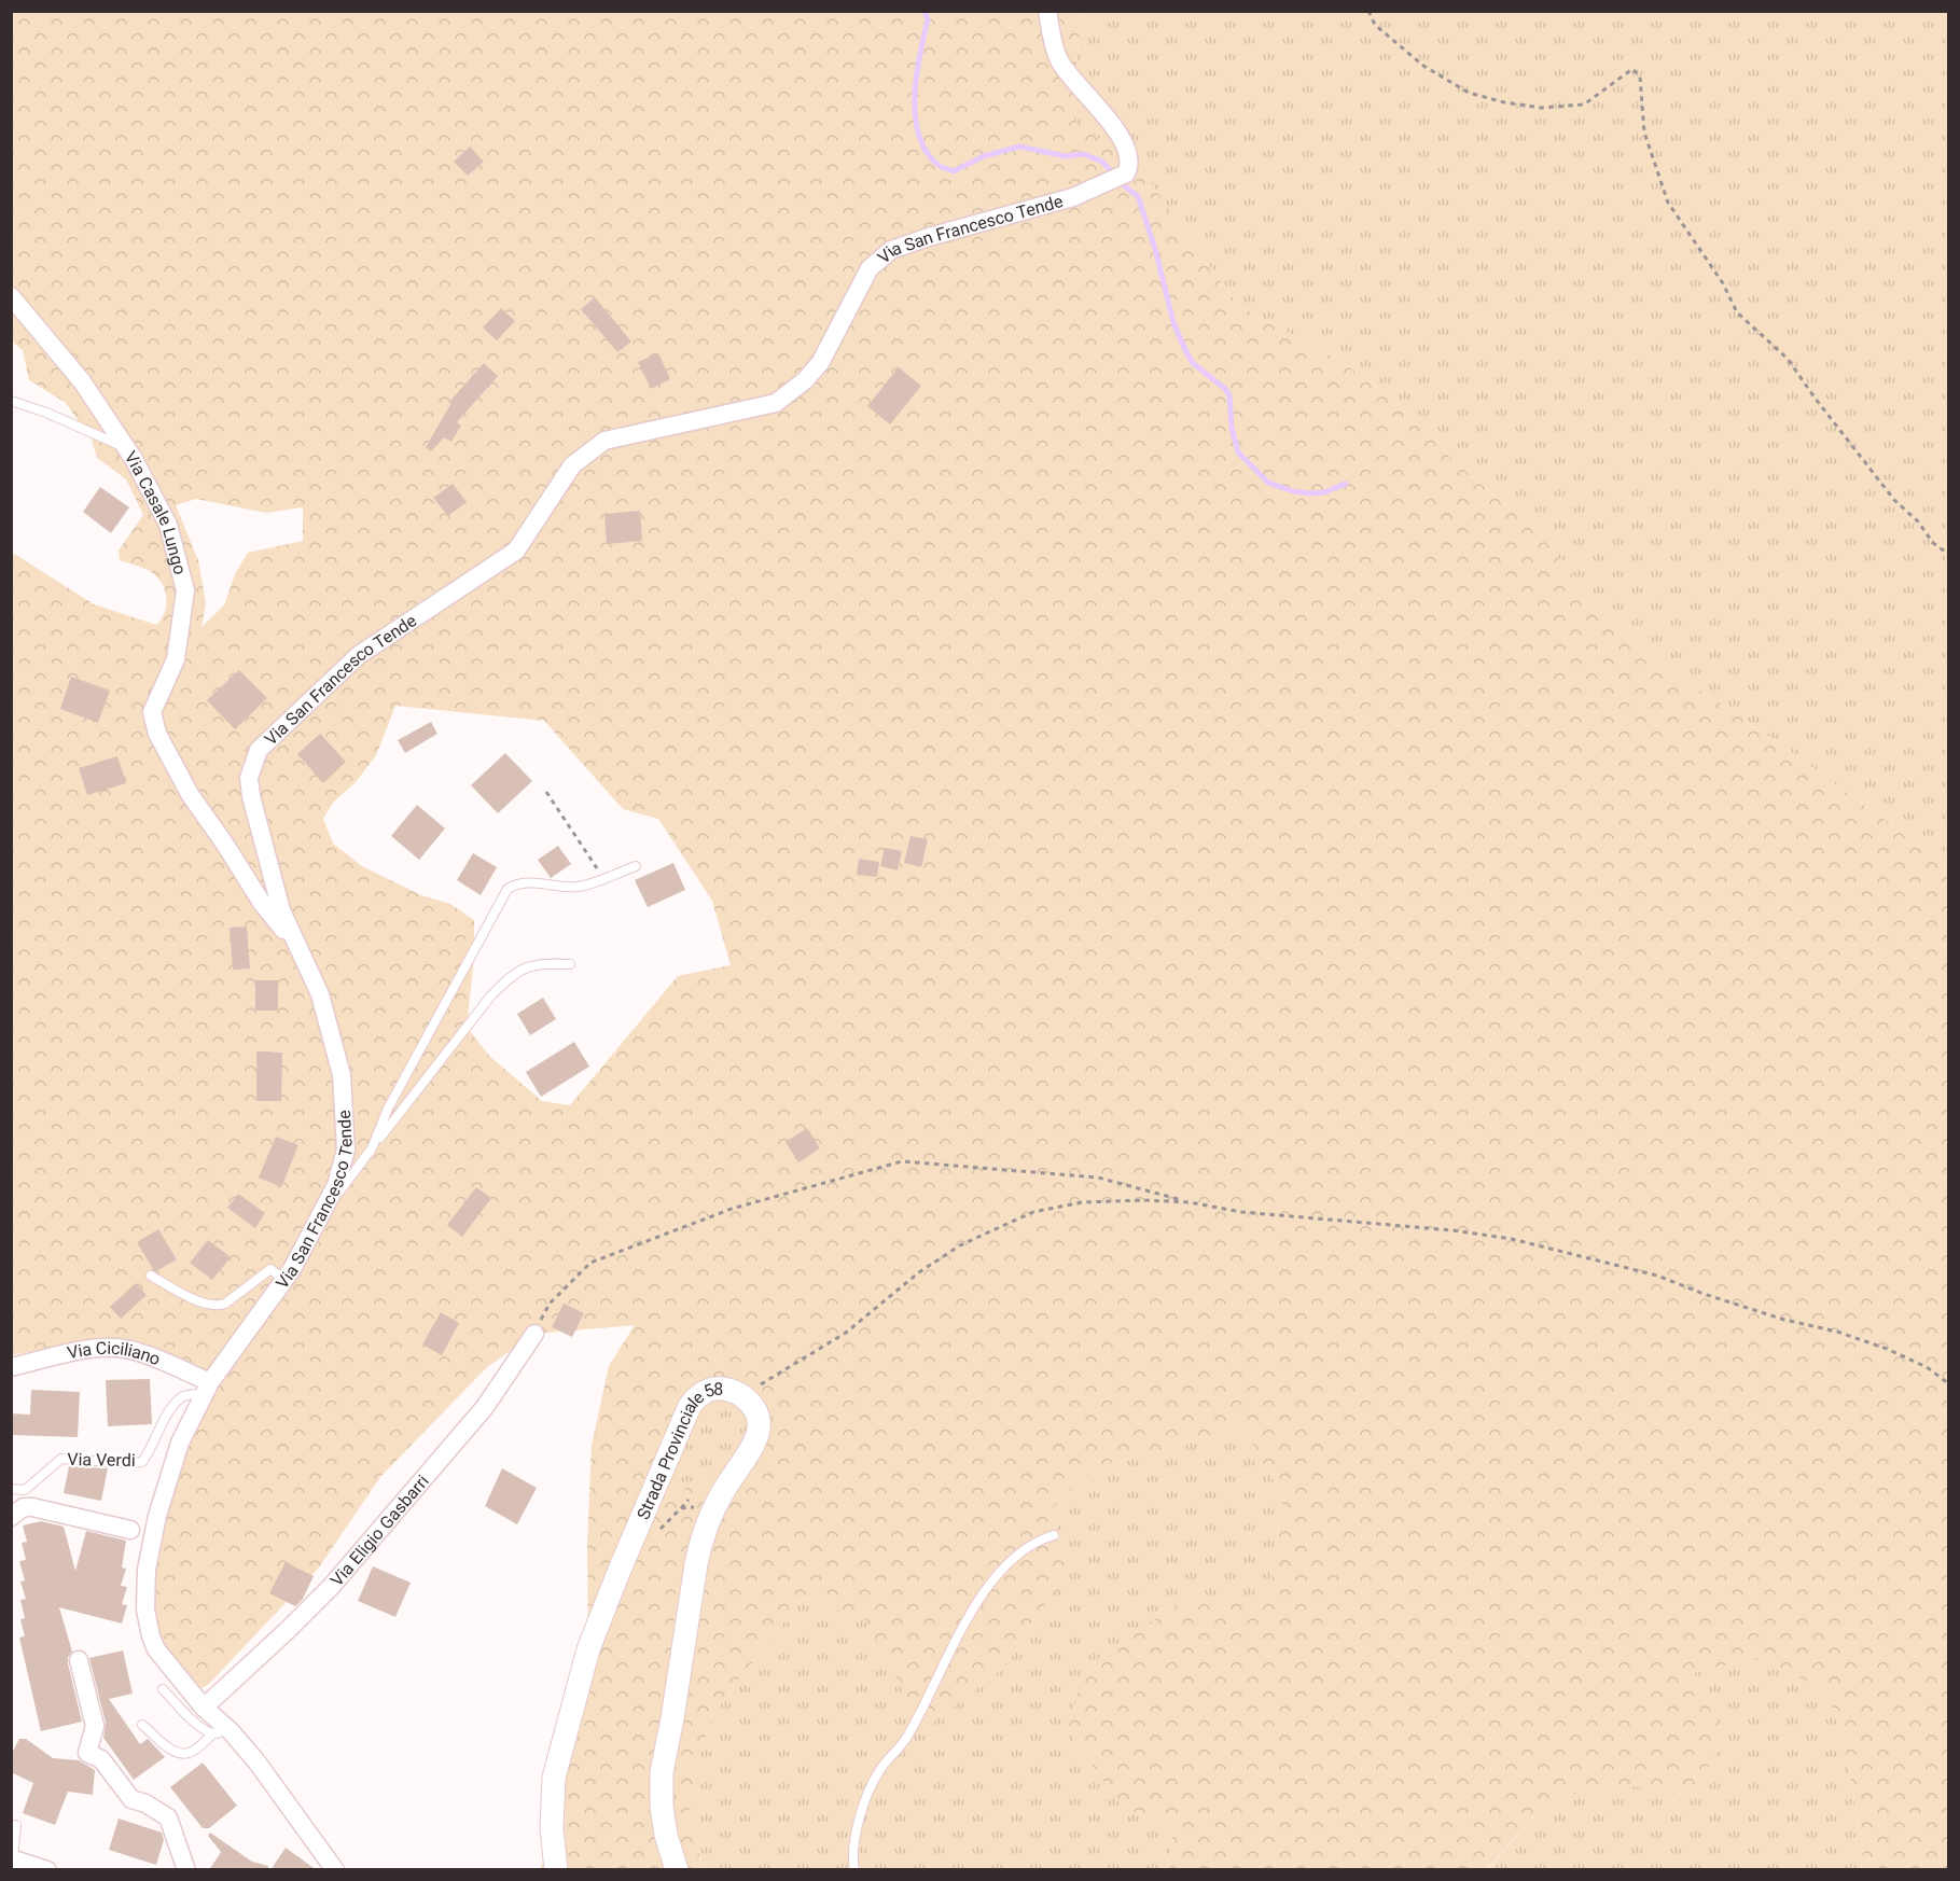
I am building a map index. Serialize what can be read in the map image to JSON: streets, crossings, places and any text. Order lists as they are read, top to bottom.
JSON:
{
  "streets": {
    "street": [
      "Via San Francesco Tende",
      "Via Casale Lungo",
      "Via Ciciliano",
      "Strada Provinciale 58",
      "Via Eligio Gasbarri"
    ],
    "lane": ["Via Verdi"]
  },
  "crossings": [
    ["Via San Francesco Tende", "Via Casale Lungo"],
    ["Via San Francesco Tende", "Via Ciciliano"],
    ["Via San Francesco Tende", "Via Verdi"],
    ["Via San Francesco Tende", "Via Eligio Gasbarri"],
    ["Via Ciciliano", "Via Verdi"]
  ]
}
